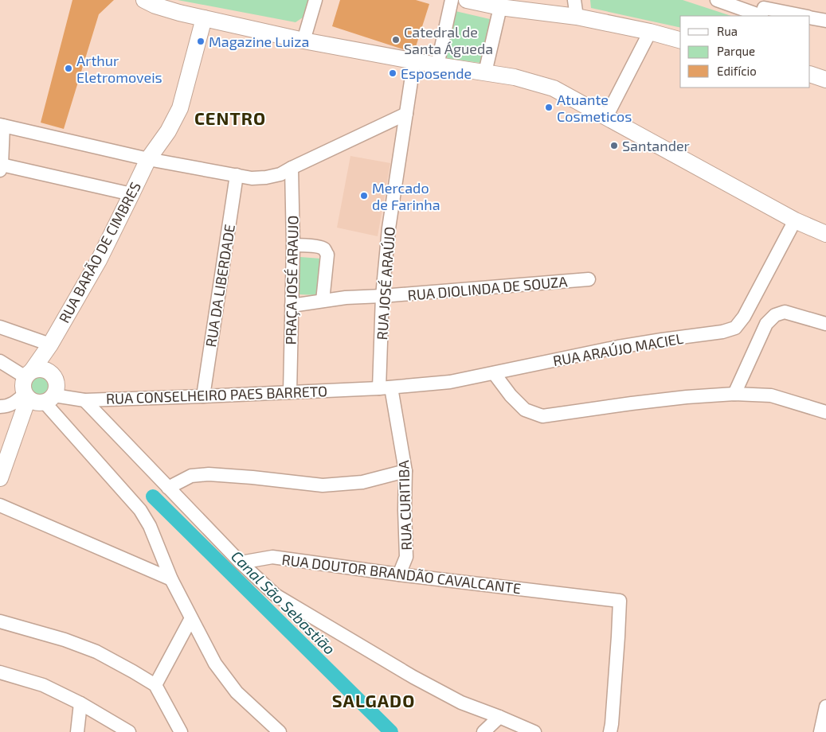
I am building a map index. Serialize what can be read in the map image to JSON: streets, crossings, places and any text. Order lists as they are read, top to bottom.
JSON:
{
  "streets": {
    "main road": ["RUA BARÃO DE CIMBRES"],
    "street": [
      "PRAÇA JOSÉ ARAUJO",
      "RUA JOSÉ ARAÚJO",
      "RUA DA LIBERDADE",
      "RUA DIOLINDA DE SOUZA",
      "RUA ARAÚJO MACIEL",
      "RUA CONSELHEIRO PAES BARRETO",
      "RUA CURITIBA",
      "RUA DOUTOR BRANDÃO CAVALCANTE"
    ]
  },
  "crossings": [
    ["RUA BARÃO DE CIMBRES", "RUA CONSELHEIRO PAES BARRETO"],
    ["PRAÇA JOSÉ ARAUJO", "RUA DIOLINDA DE SOUZA"],
    ["PRAÇA JOSÉ ARAUJO", "RUA CONSELHEIRO PAES BARRETO"],
    ["RUA JOSÉ ARAÚJO", "RUA DIOLINDA DE SOUZA"],
    ["RUA JOSÉ ARAÚJO", "RUA ARAÚJO MACIEL"],
    ["RUA JOSÉ ARAÚJO", "RUA CONSELHEIRO PAES BARRETO"],
    ["RUA JOSÉ ARAÚJO", "RUA CURITIBA"],
    ["RUA DA LIBERDADE", "RUA CONSELHEIRO PAES BARRETO"],
    ["RUA ARAÚJO MACIEL", "RUA CONSELHEIRO PAES BARRETO"],
    ["RUA ARAÚJO MACIEL", "RUA CURITIBA"],
    ["RUA CONSELHEIRO PAES BARRETO", "RUA CURITIBA"],
    ["RUA CURITIBA", "RUA DOUTOR BRANDÃO CAVALCANTE"]
  ],
  "districts": ["CENTRO", "SALGADO"],
  "water": ["Canal São Sebastião"],
  "places": [
    "Catedral de Santa Águeda",
    "Magazine Luiza",
    "Arthur Eletromoveis",
    "Esposende",
    "Atuante Cosmeticos",
    "Santander",
    "Mercado de Farinha"
  ],
  "legend": ["Rua", "Parque", "Edifício"]
}
